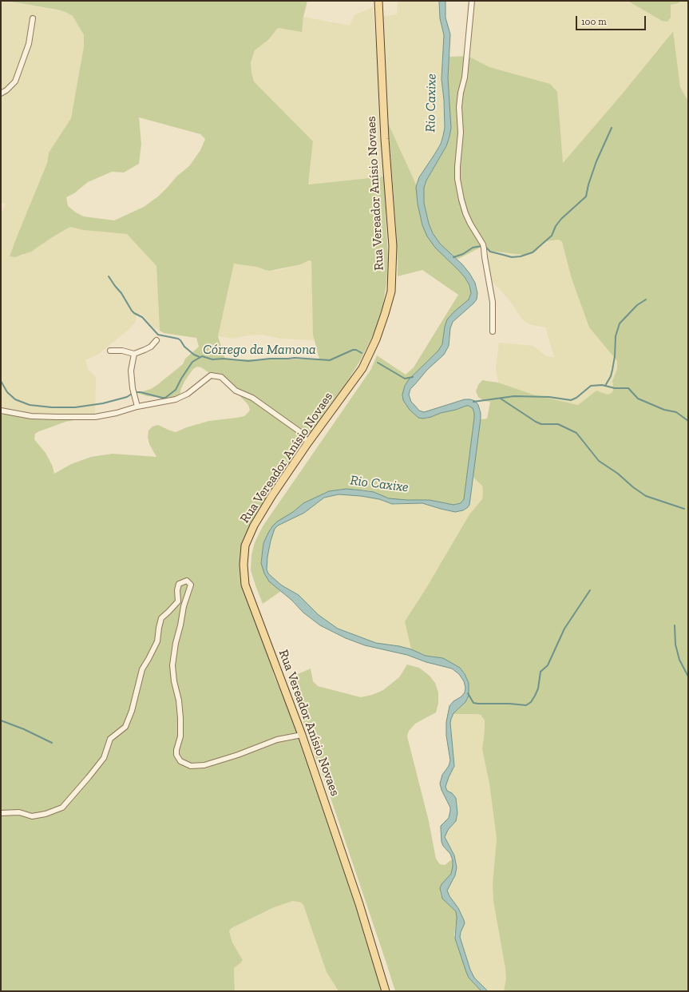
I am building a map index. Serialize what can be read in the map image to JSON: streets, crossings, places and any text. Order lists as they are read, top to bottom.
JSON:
{
  "streets": {
    "main road": ["Rua Vereador Anísio Novaes"]
  },
  "water": ["Rio Caxixe", "Córrego da Mamona"],
  "scale_bar": "100 m"
}
